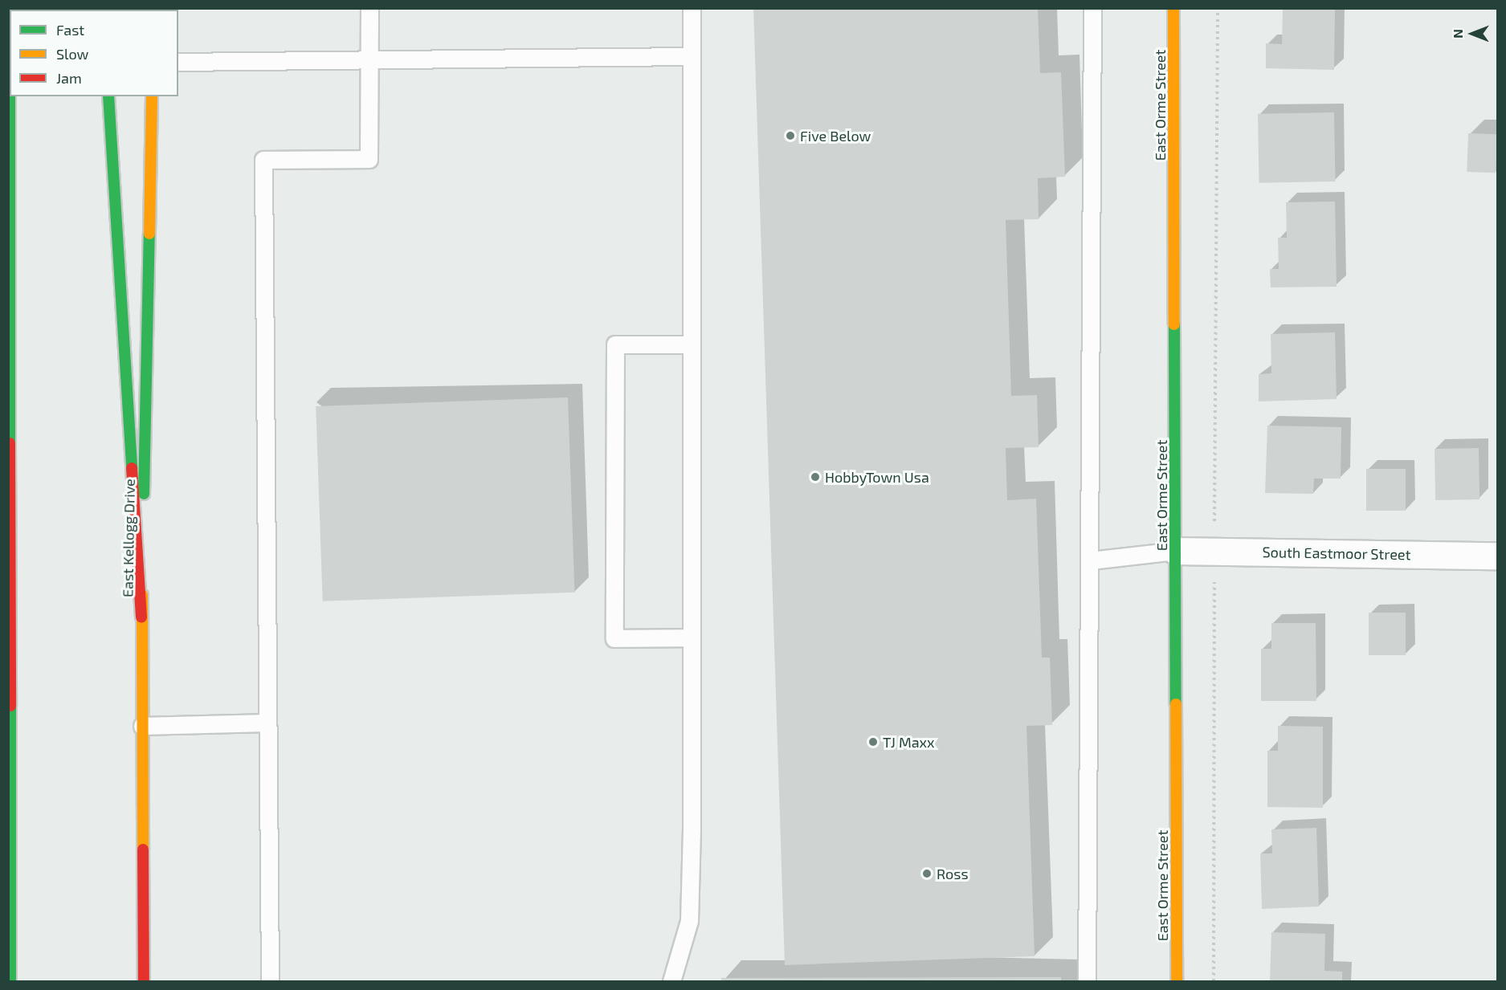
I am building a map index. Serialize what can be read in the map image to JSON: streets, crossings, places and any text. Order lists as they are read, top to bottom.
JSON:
{
  "streets": {
    "main road": ["East Orme Street", "East Kellogg Drive"],
    "street": ["South Eastmoor Street"]
  },
  "crossings": [
    ["East Orme Street", "South Eastmoor Street"]
  ],
  "places": [
    "Five Below",
    "HobbyTown Usa",
    "TJ Maxx",
    "Ross"
  ],
  "legend": ["Fast", "Slow", "Jam"],
  "north": "left"
}
